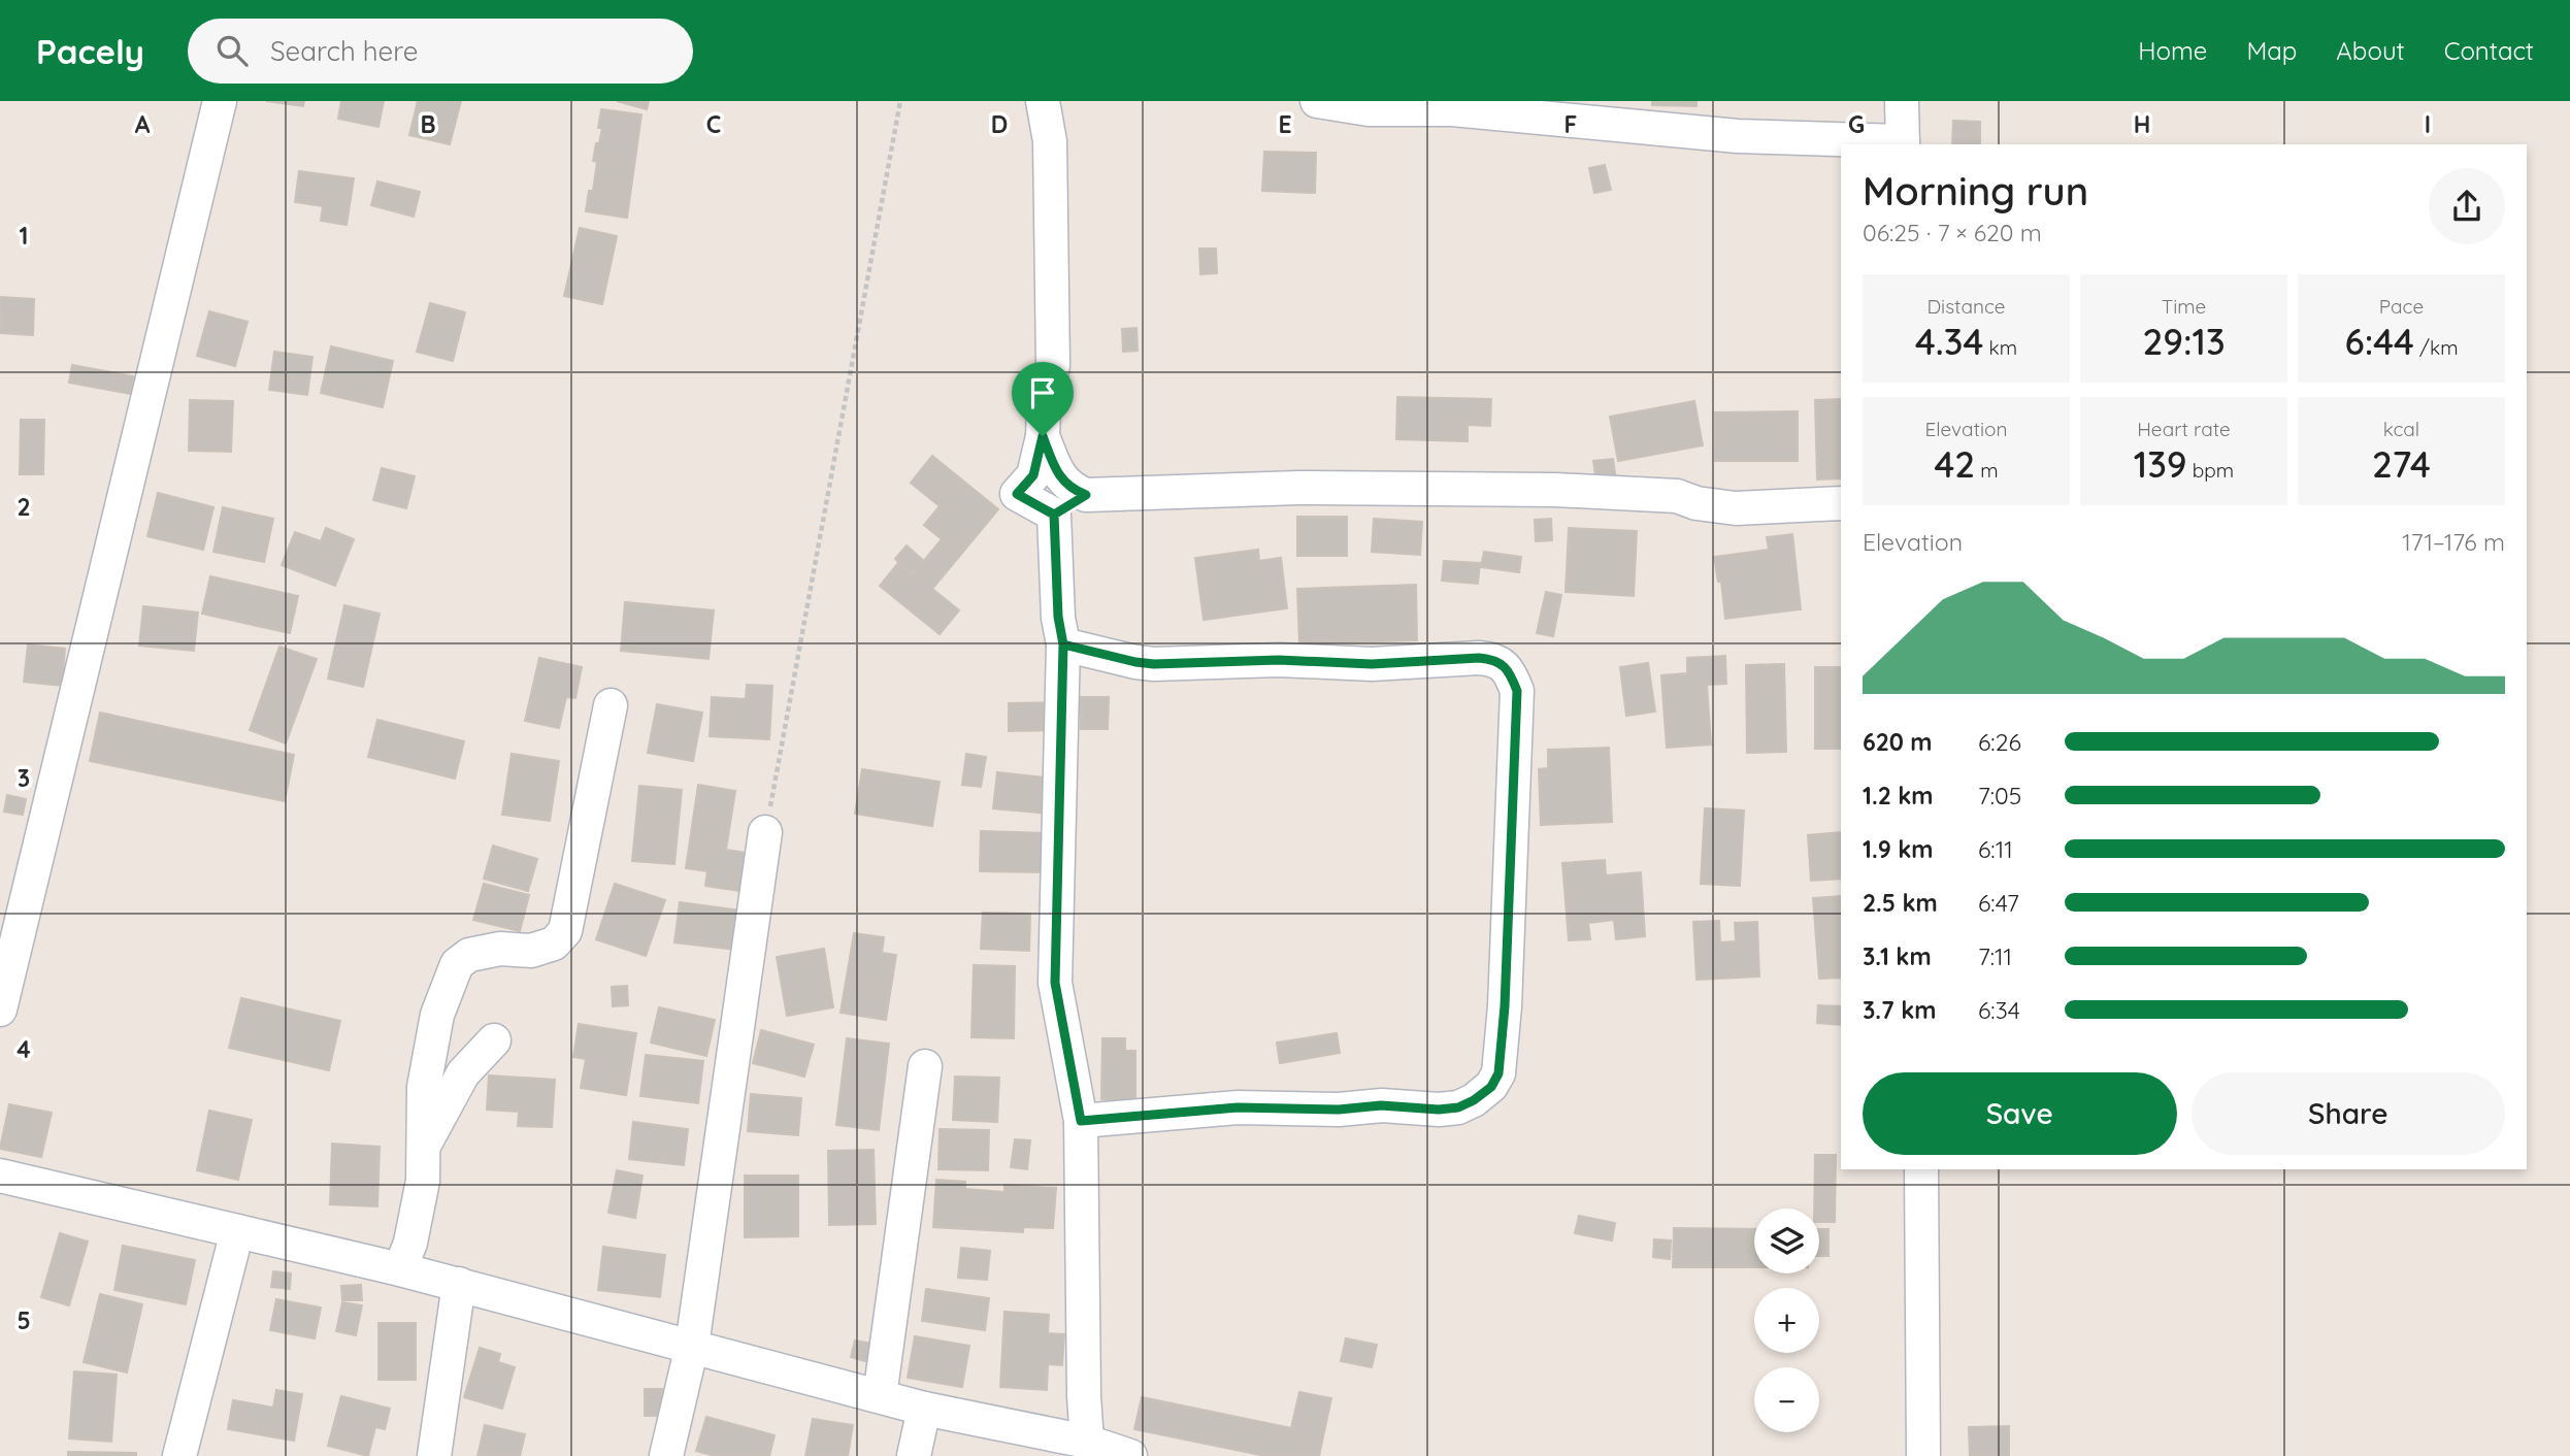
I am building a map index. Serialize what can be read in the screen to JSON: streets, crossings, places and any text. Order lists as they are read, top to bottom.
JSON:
{
  "page": {
    "header": "Pacely",
    "search": "Search here",
    "nav": [
      "Home",
      "Map",
      "About",
      "Contact"
    ],
    "heading": ["Morning run", "06:25 · 7 × 620 m"],
    "stats": [
      ["Distance", "4.34 km"],
      ["Time", "29:13"],
      ["Pace", "6:44 /km"],
      ["Elevation", "42 m"],
      ["Heart rate", "139 bpm"],
      ["kcal", "274"]
    ],
    "chart": ["Elevation", "171–176 m"],
    "list": [
      {
        "name": "620 m",
        "note": "6:26"
      },
      {
        "name": "1.2 km",
        "note": "7:05"
      },
      {
        "name": "1.9 km",
        "note": "6:11"
      },
      {
        "name": "2.5 km",
        "note": "6:47"
      },
      {
        "name": "3.1 km",
        "note": "7:11"
      },
      {
        "name": "3.7 km",
        "note": "6:34"
      }
    ],
    "buttons": ["Save", "Share"],
    "map_buttons": ["+", "−"]
  },
  "grid": {
    "columns": [
      "A",
      "B",
      "C",
      "D",
      "E",
      "F",
      "G",
      "H",
      "I"
    ],
    "rows": [
      "1",
      "2",
      "3",
      "4",
      "5"
    ]
  }
}
